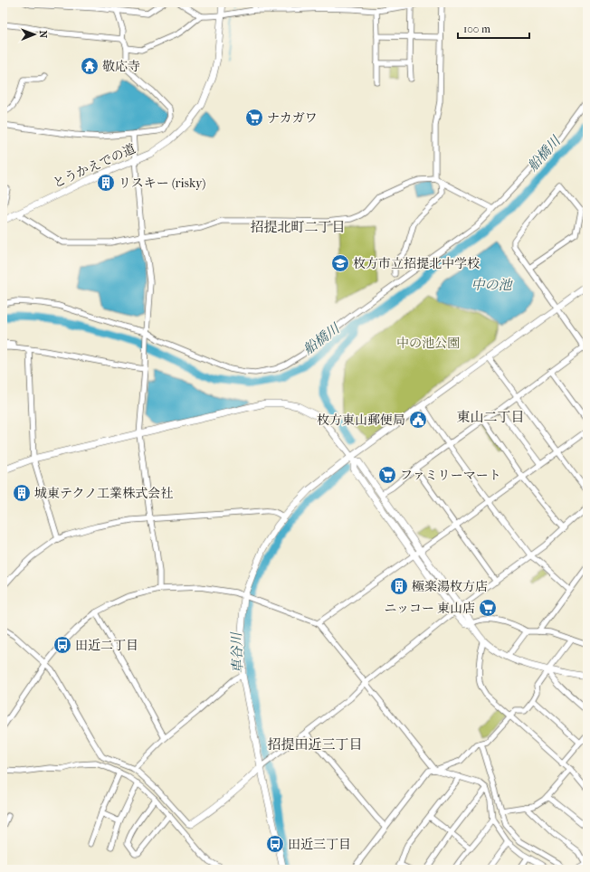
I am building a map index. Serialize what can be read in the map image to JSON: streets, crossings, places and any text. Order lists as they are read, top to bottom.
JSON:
{
  "streets": {
    "street": ["とうかえでの道"]
  },
  "districts": ["招提北町二丁目", "東山二丁目", "招提田近三丁目"],
  "water": ["船橋川", "中の池", "車谷川"],
  "parks": ["中の池公園"],
  "places": {
    "temple": ["敬応寺"],
    "supermarket": ["ナカガワ", "ファミリーマート", "ニッコー 東山店"],
    "building": ["リスキー (risky)", "城東テクノ工業株式会社", "極楽湯枚方店"],
    "school or university": ["枚方市立招提北中学校"],
    "public building": ["枚方東山郵便局"],
    "bus stop": ["田近二丁目", "田近三丁目"]
  },
  "scale_bar": "100 m",
  "north": "right"
}
